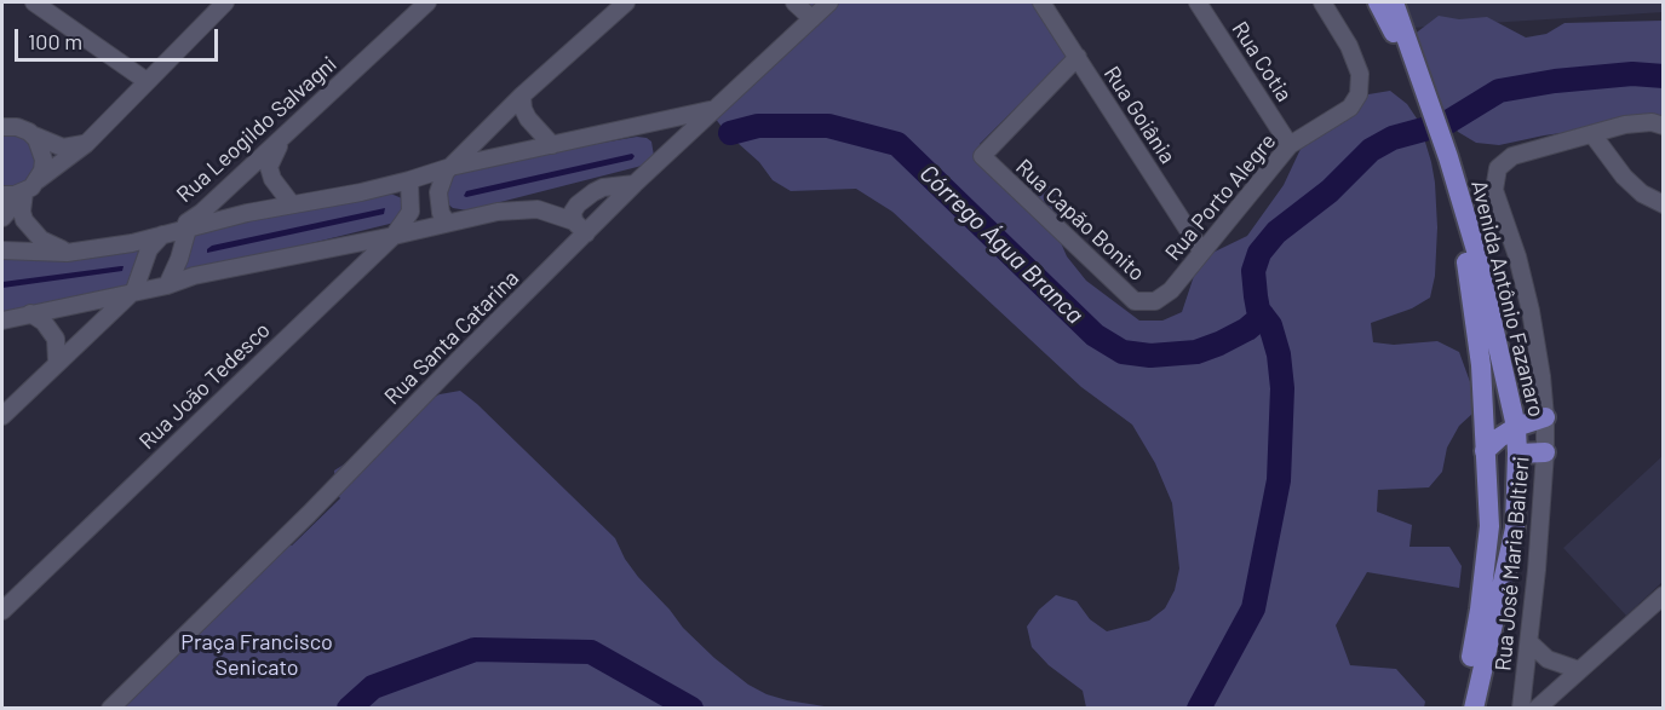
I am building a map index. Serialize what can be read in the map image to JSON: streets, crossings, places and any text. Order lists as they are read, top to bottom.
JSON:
{
  "streets": {
    "main road": ["Avenida Antônio Fazanaro"],
    "street": [
      "Rua Cotia",
      "Rua Goiânia",
      "Rua Leogildo Salvagni",
      "Rua Porto Alegre",
      "Rua Capão Bonito",
      "Rua Santa Catarina",
      "Rua João Tedesco",
      "Rua José Maria Baltieri"
    ]
  },
  "crossings": [
    ["Rua Cotia", "Rua Porto Alegre"],
    ["Rua Goiânia", "Rua Porto Alegre"],
    ["Rua Goiânia", "Rua Capão Bonito"],
    ["Rua Porto Alegre", "Rua Capão Bonito"]
  ],
  "water": ["Córrego Água Branca"],
  "parks": ["Praça Francisco Senicato"],
  "scale_bar": "100 m"
}
